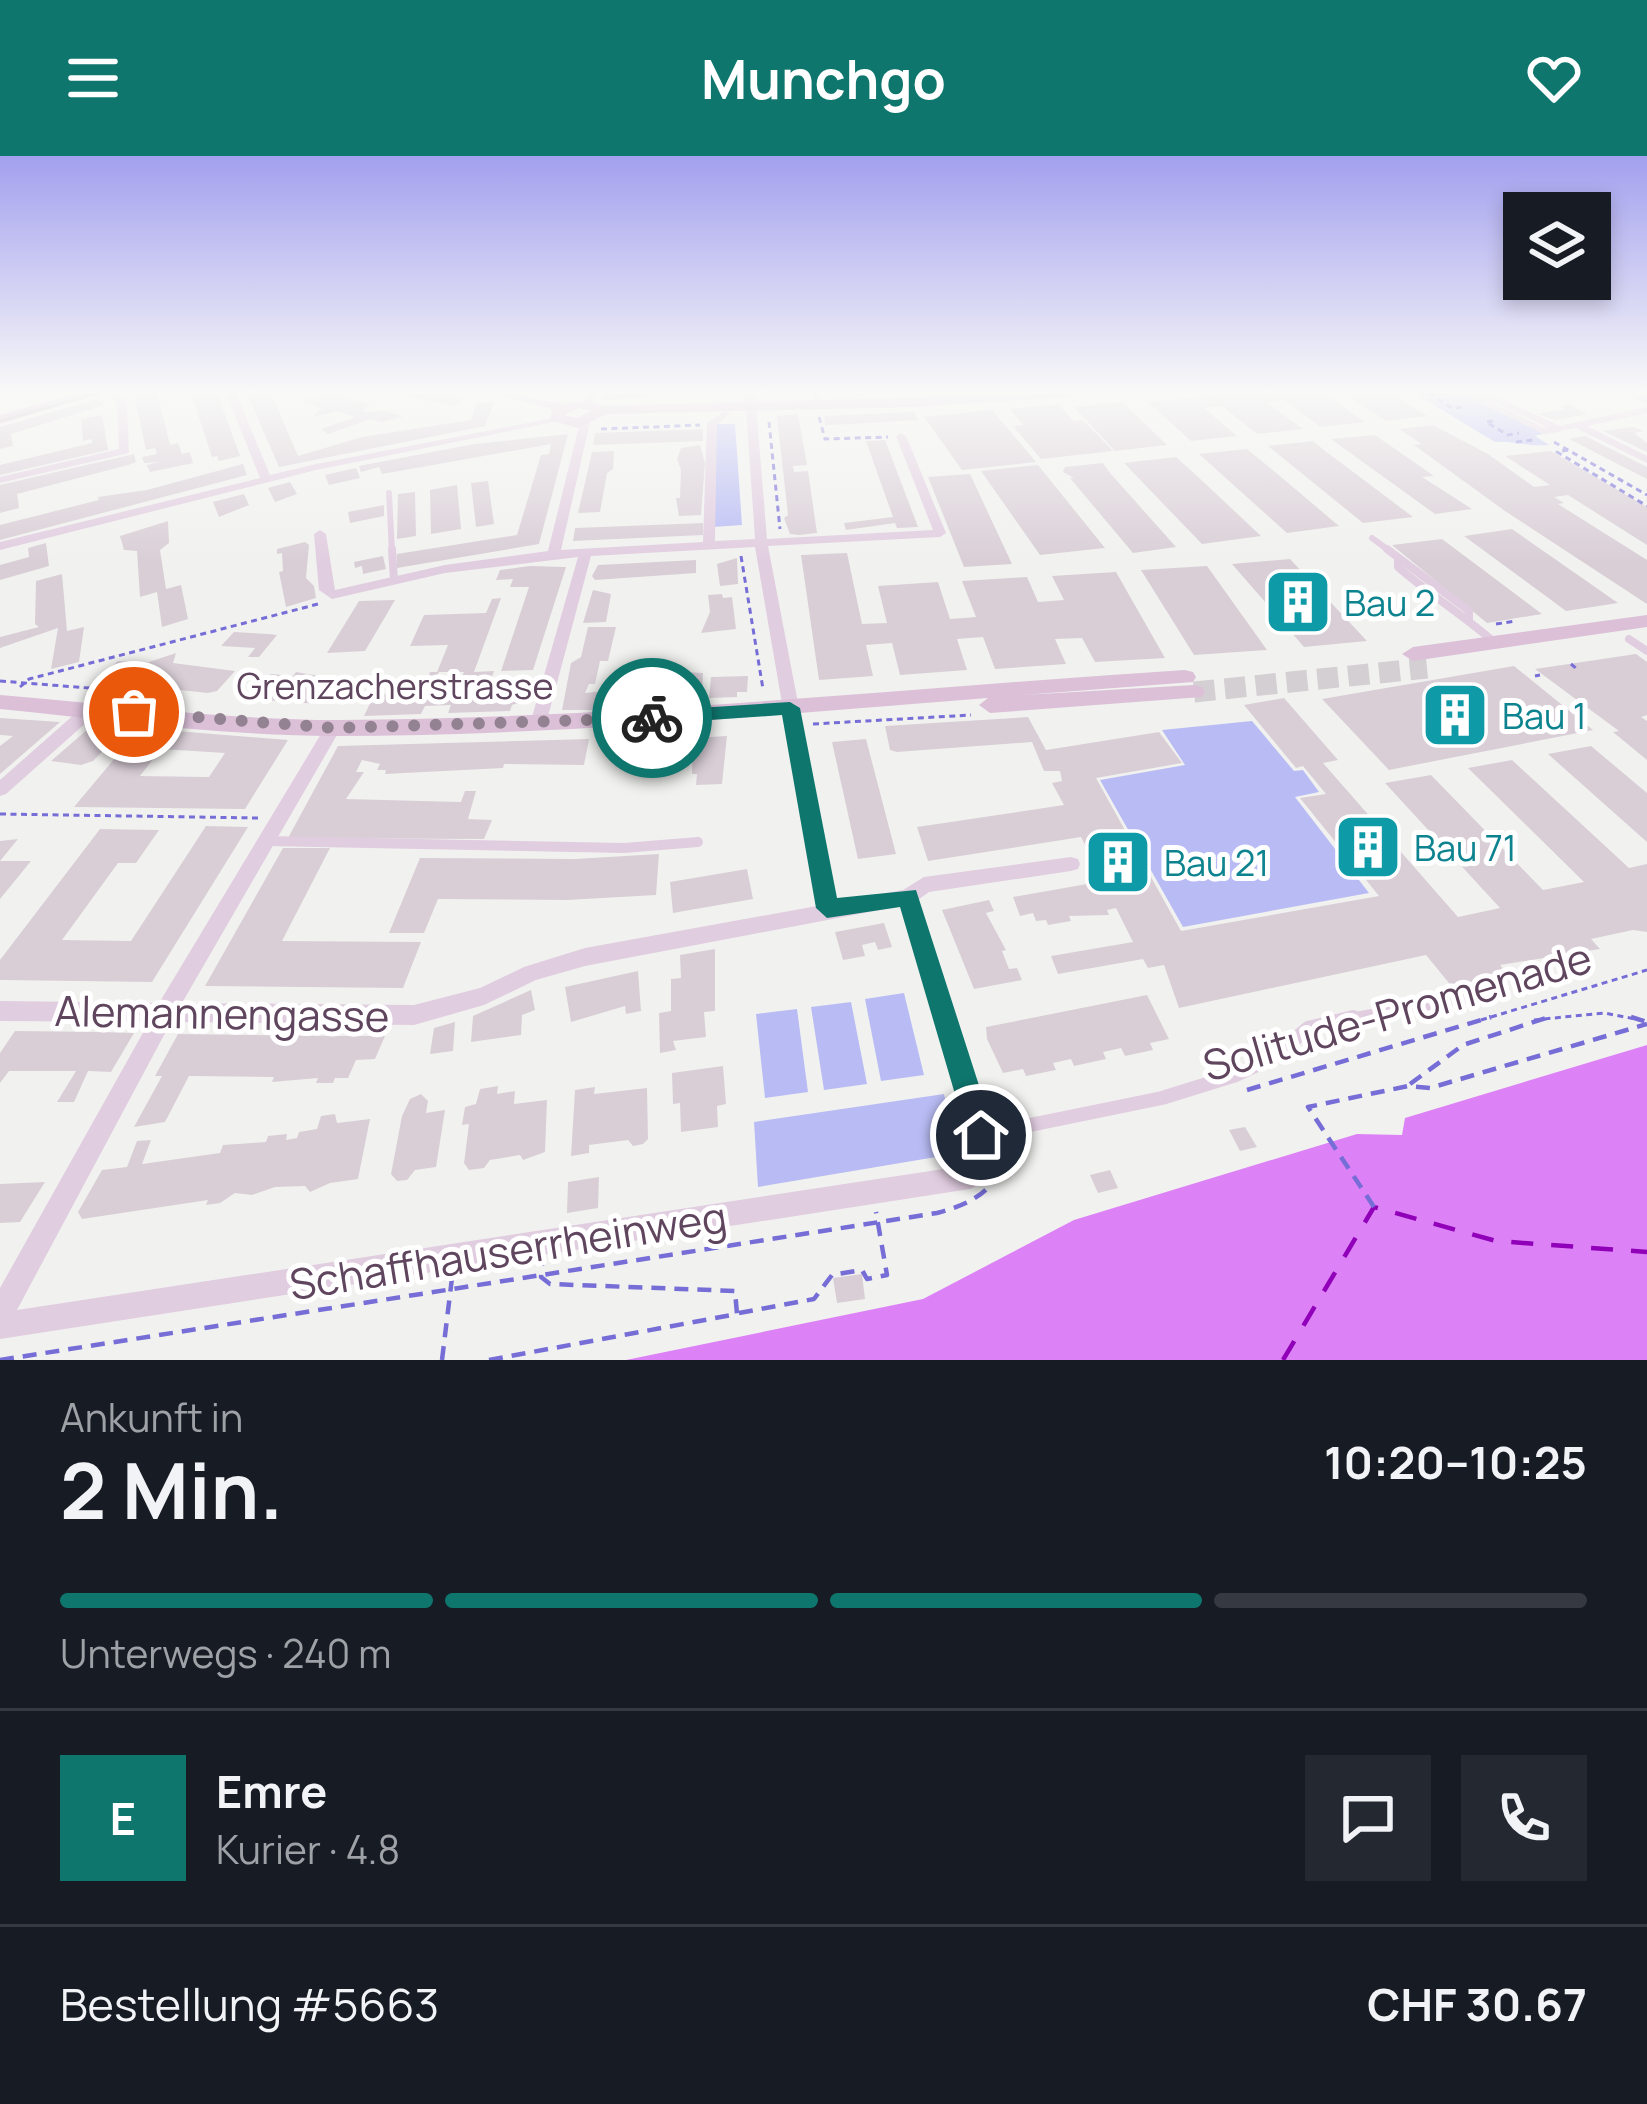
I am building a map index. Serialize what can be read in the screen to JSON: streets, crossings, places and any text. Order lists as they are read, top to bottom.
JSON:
{
  "streets": {
    "main road": ["Grenzacherstrasse"],
    "street": ["Alemannengasse", "Schaffhauserrheinweg"],
    "path": ["Solitude-Promenade"]
  },
  "places": {
    "building": [
      "Bau 2",
      "Bau 1",
      "Bau 71",
      "Bau 21"
    ]
  },
  "page": {
    "header": "Munchgo",
    "heading": ["2 Min.", "Ankunft in", "10:20–10:25"],
    "panel": [
      "Emre",
      "Kurier · 4.8",
      "Bestellung #5663",
      "CHF 30.67"
    ],
    "bar": "Unterwegs · 240 m",
    "round": "E"
  }
}
